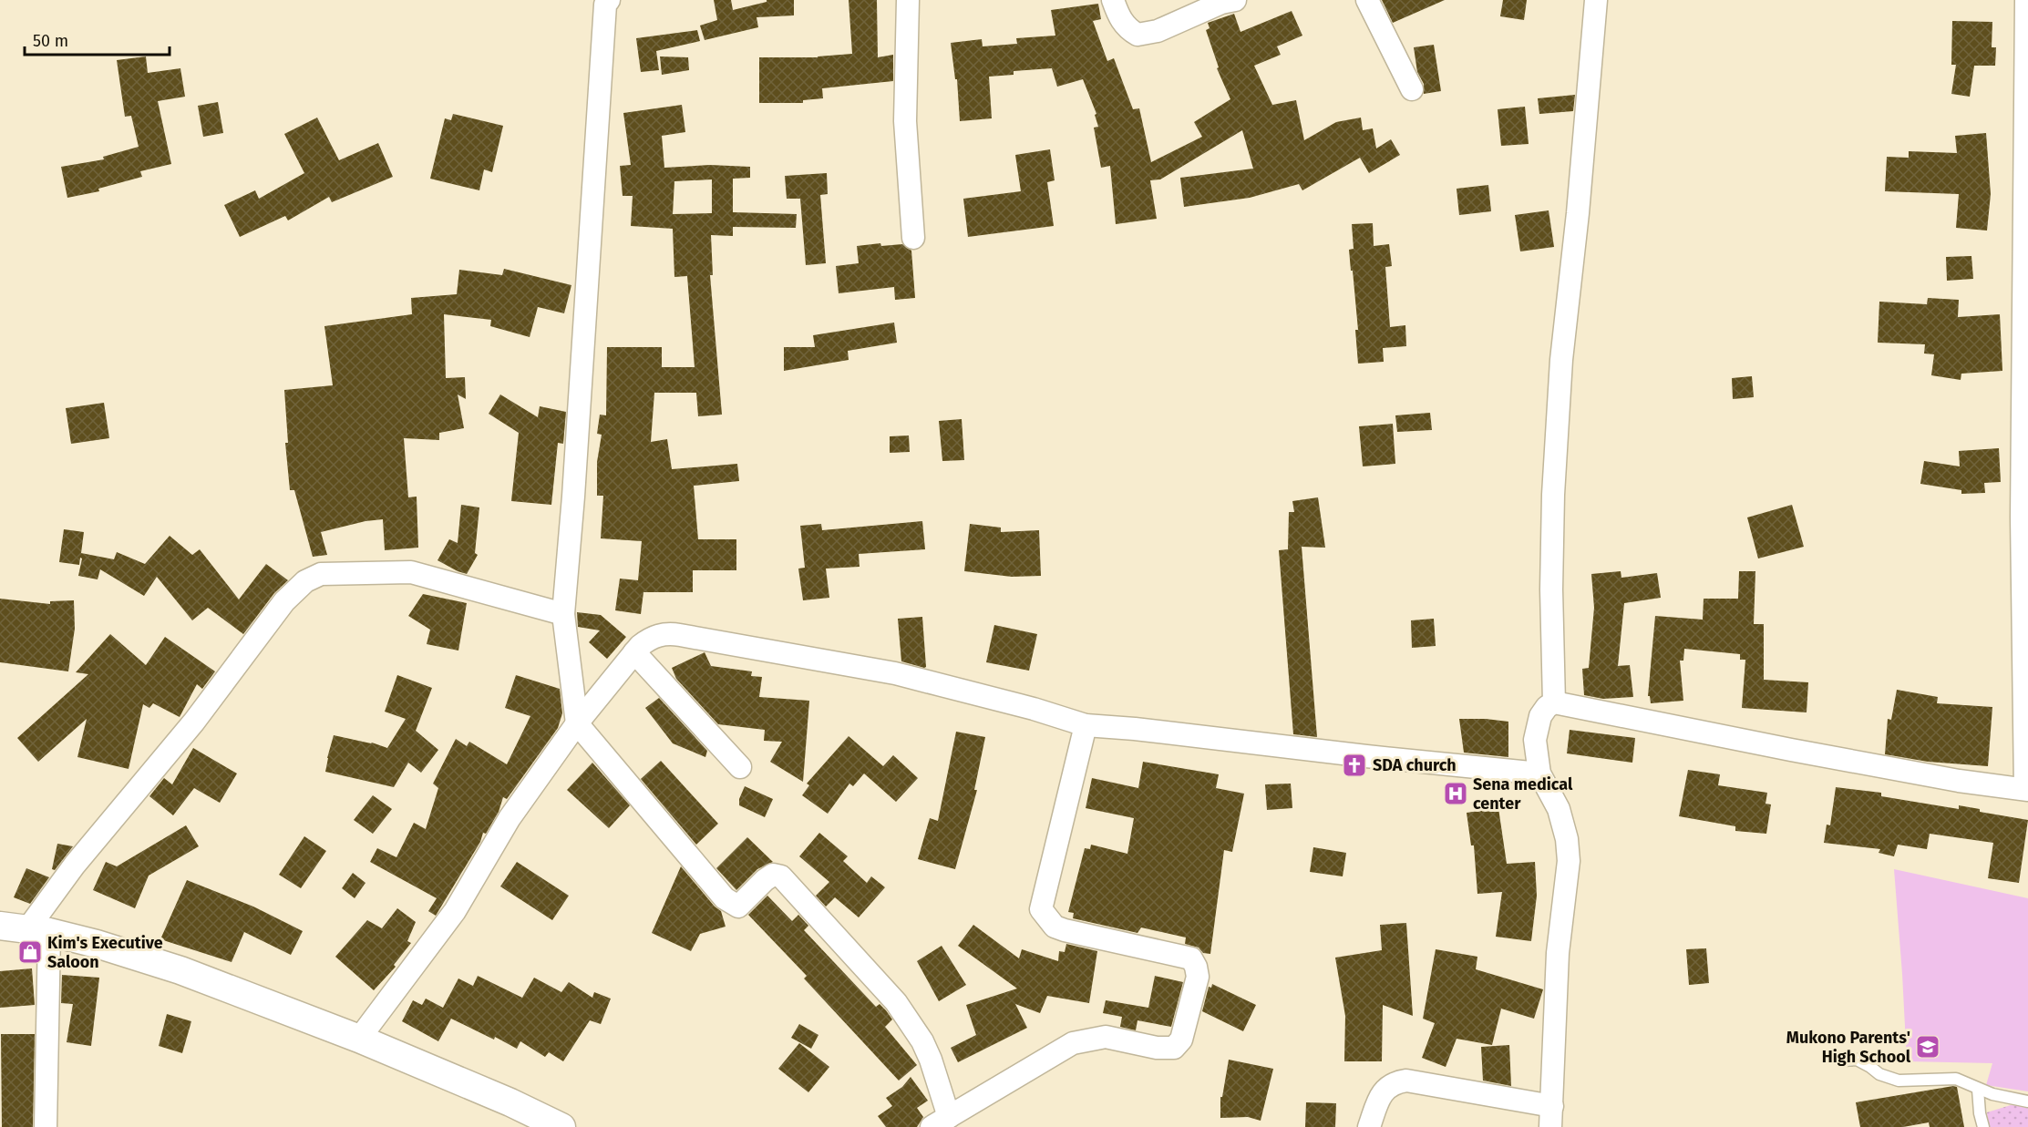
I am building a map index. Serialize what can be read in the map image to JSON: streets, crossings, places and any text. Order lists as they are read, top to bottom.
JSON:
{
  "places": {
    "church": ["SDA church"],
    "hospital": ["Sena medical center"],
    "shop": ["Kim's Executive Saloon"],
    "school or university": ["Mukono Parents' High School"]
  },
  "scale_bar": "50 m"
}
